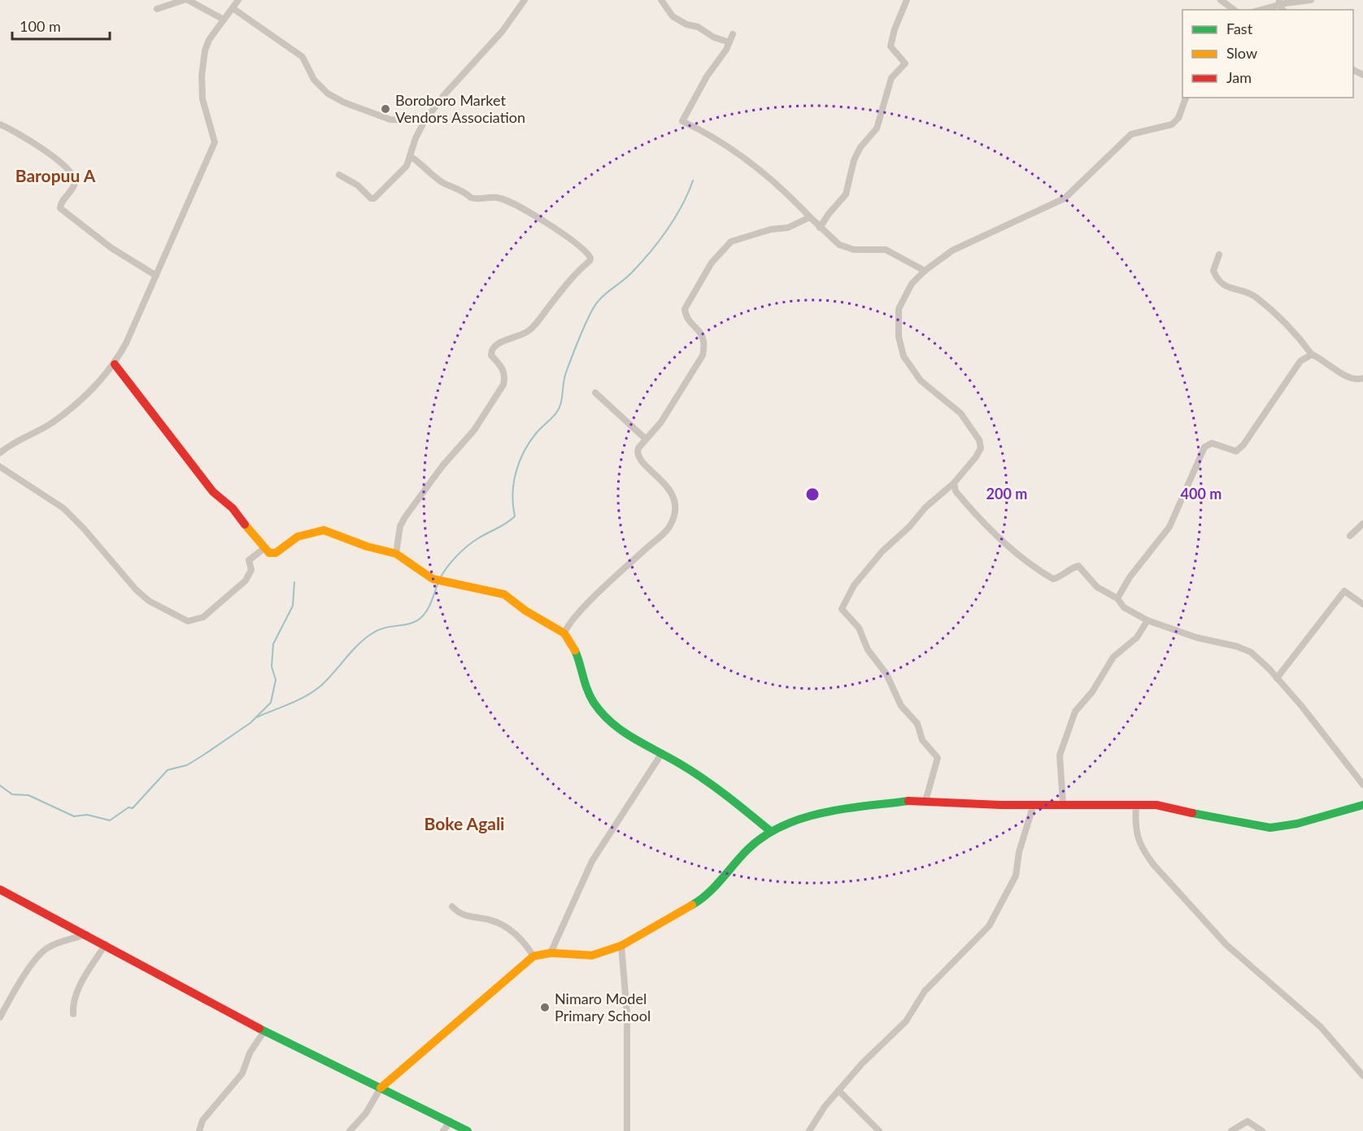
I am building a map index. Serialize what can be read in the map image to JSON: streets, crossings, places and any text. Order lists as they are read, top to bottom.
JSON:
{
  "districts": ["Baropuu A", "Boke Agali"],
  "places": ["Boroboro Market Vendors Association", "Nimaro Model Primary School"],
  "legend": ["Fast", "Slow", "Jam"],
  "scale_bar": "100 m",
  "rings": ["200 m", "400 m"]
}
